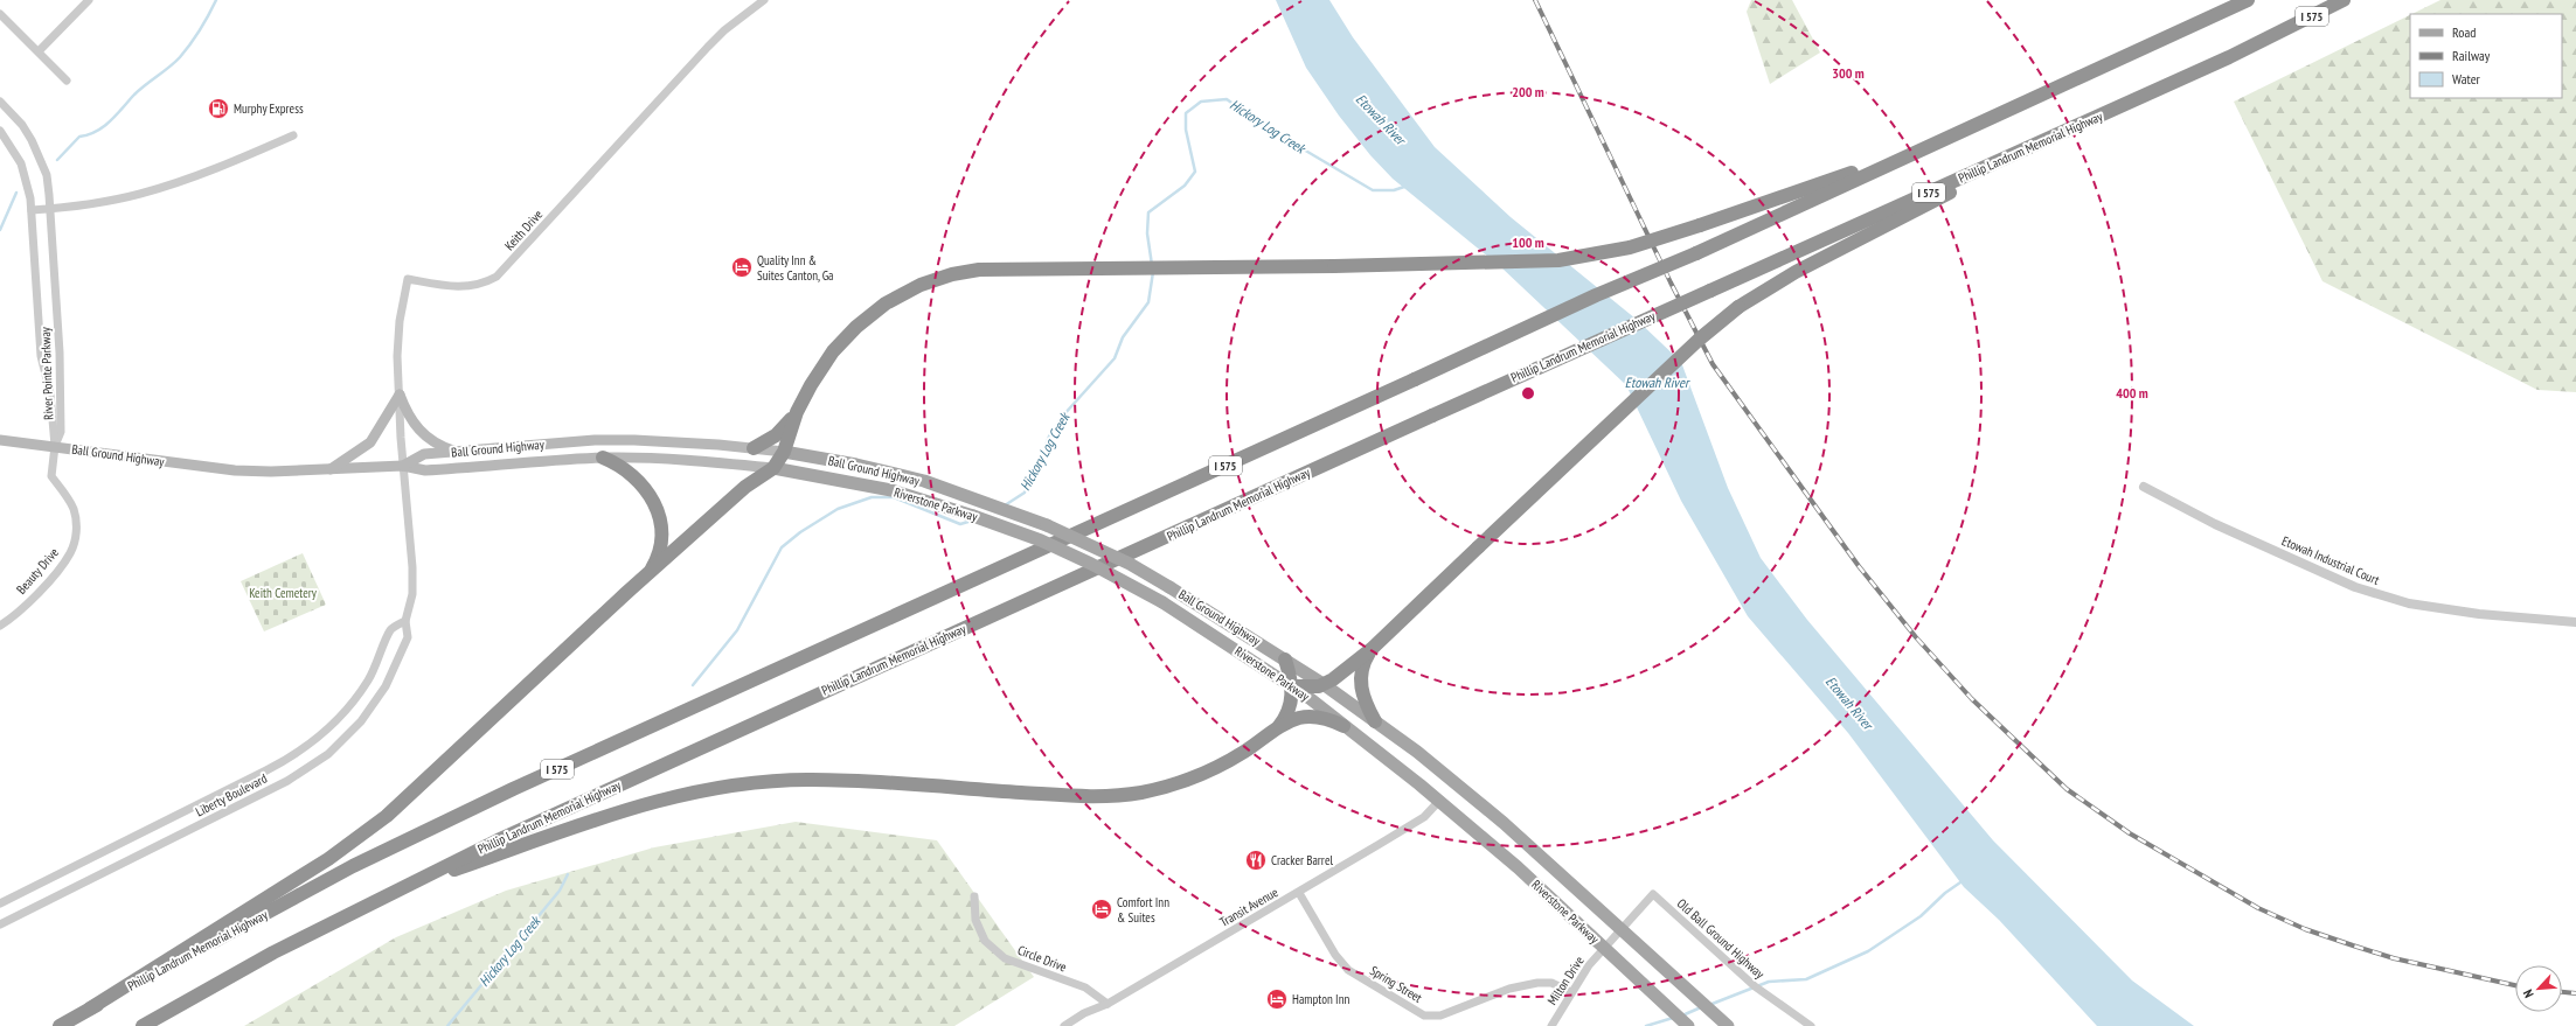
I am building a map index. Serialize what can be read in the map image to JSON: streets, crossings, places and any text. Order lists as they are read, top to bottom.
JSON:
{
  "streets": {
    "highway": ["I 575", "Phillip Landrum Memorial Highway"],
    "main road": ["Ball Ground Highway", "Riverstone Parkway"],
    "street": [
      "Keith Drive",
      "River Pointe Parkway",
      "Etowah Industrial Court",
      "Beauty Drive",
      "Liberty Boulevard",
      "Transit Avenue",
      "Old Ball Ground Highway",
      "Circle Drive",
      "Milton Drive",
      "Spring Street"
    ]
  },
  "crossings": [
    ["Keith Drive", "Ball Ground Highway"],
    ["Keith Drive", "Liberty Boulevard"],
    ["River Pointe Parkway", "Ball Ground Highway"],
    ["River Pointe Parkway", "Beauty Drive"],
    ["Ball Ground Highway", "Riverstone Parkway"],
    ["Ball Ground Highway", "Beauty Drive"],
    ["Ball Ground Highway", "Liberty Boulevard"],
    ["Riverstone Parkway", "Transit Avenue"],
    ["Riverstone Parkway", "Old Ball Ground Highway"],
    ["Riverstone Parkway", "Milton Drive"],
    ["Transit Avenue", "Circle Drive"],
    ["Transit Avenue", "Spring Street"],
    ["Old Ball Ground Highway", "Milton Drive"],
    ["Milton Drive", "Spring Street"]
  ],
  "water": ["Etowah River", "Hickory Log Creek"],
  "parks": ["Keith Cemetery"],
  "places": {
    "fuel station": ["Murphy Express"],
    "hotel": ["Quality Inn & Suites Canton, Ga", "Comfort Inn & Suites", "Hampton Inn"],
    "restaurant": ["Cracker Barrel"]
  },
  "legend": ["Road", "Railway", "Water"],
  "north": "bottom left",
  "rings": [
    "300 m",
    "200 m",
    "100 m",
    "400 m"
  ]
}
